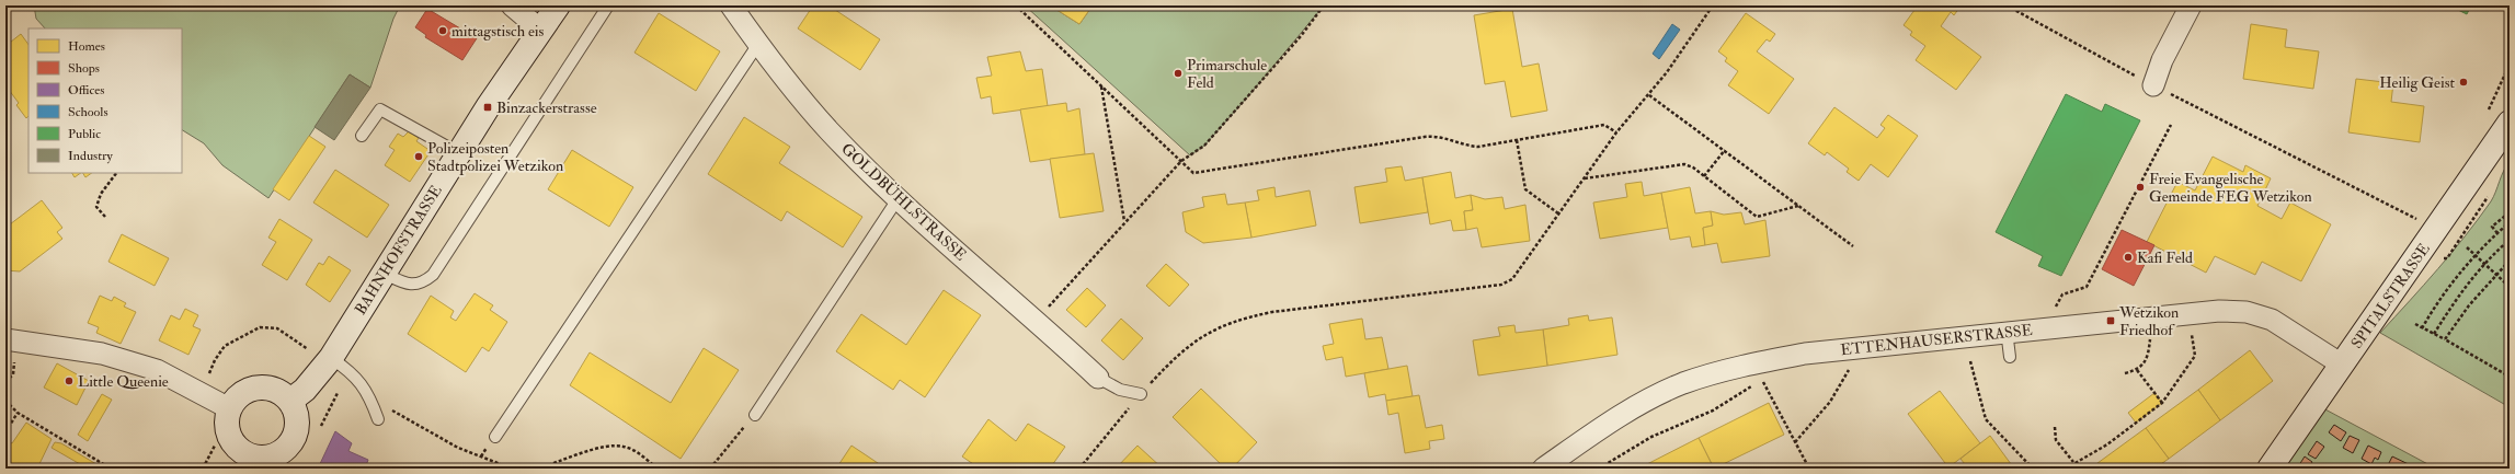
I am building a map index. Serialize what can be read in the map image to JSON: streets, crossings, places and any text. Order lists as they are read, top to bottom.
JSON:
{
  "streets": {
    "main road": ["BAHNHOFSTRASSE", "SPITALSTRASSE"],
    "street": ["GOLDBÜHLSTRASSE", "ETTENHAUSERSTRASSE"]
  },
  "crossings": [
    ["SPITALSTRASSE", "ETTENHAUSERSTRASSE"]
  ],
  "places": {
    "other": [
      "mittagstisch eis",
      "Primarschule Feld",
      "Heilig Geist",
      "Polizeiposten Stadtpolizei Wetzikon",
      "Freie Evangelische Gemeinde FEG Wetzikon",
      "Kafi Feld",
      "Little Queenie"
    ],
    "transit": ["Binzackerstrasse", "Wetzikon Friedhof"]
  },
  "legend": [
    "Homes",
    "Shops",
    "Offices",
    "Schools",
    "Public",
    "Industry"
  ]
}
